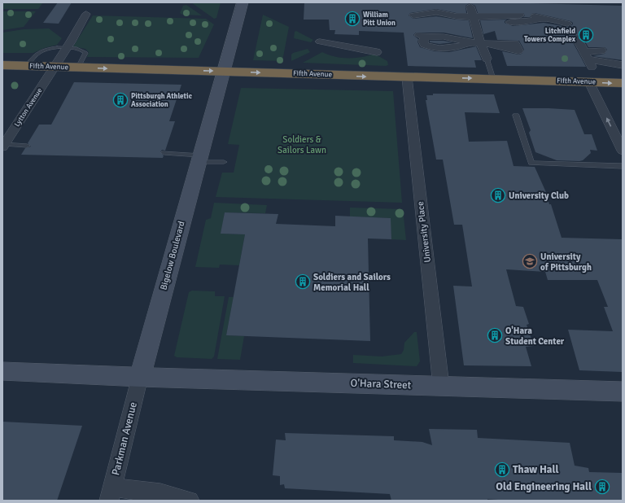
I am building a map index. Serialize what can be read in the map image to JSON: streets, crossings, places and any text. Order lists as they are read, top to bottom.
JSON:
{
  "streets": {
    "highway": ["Fifth Avenue"],
    "main road": ["Bigelow Boulevard", "O'Hara Street"],
    "street": ["Lytton Avenue", "University Place", "Parkman Avenue"]
  },
  "crossings": [
    ["Fifth Avenue", "Lytton Avenue"],
    ["Fifth Avenue", "University Place"],
    ["Fifth Avenue", "Bigelow Boulevard"],
    ["University Place", "O'Hara Street"],
    ["Bigelow Boulevard", "O'Hara Street"],
    ["Bigelow Boulevard", "Parkman Avenue"],
    ["O'Hara Street", "Parkman Avenue"]
  ],
  "one_way": ["Fifth Avenue"],
  "parks": ["Soldiers & Sailors Lawn"],
  "places": {
    "building": [
      "William Pitt Union",
      "Litchfield Towers Complex",
      "Pittsburgh Athletic Association",
      "University Club",
      "Soldiers and Sailors Memorial Hall",
      "O'Hara Student Center",
      "Thaw Hall",
      "Old Engineering Hall"
    ],
    "school or university": ["University of Pittsburgh"]
  }
}
